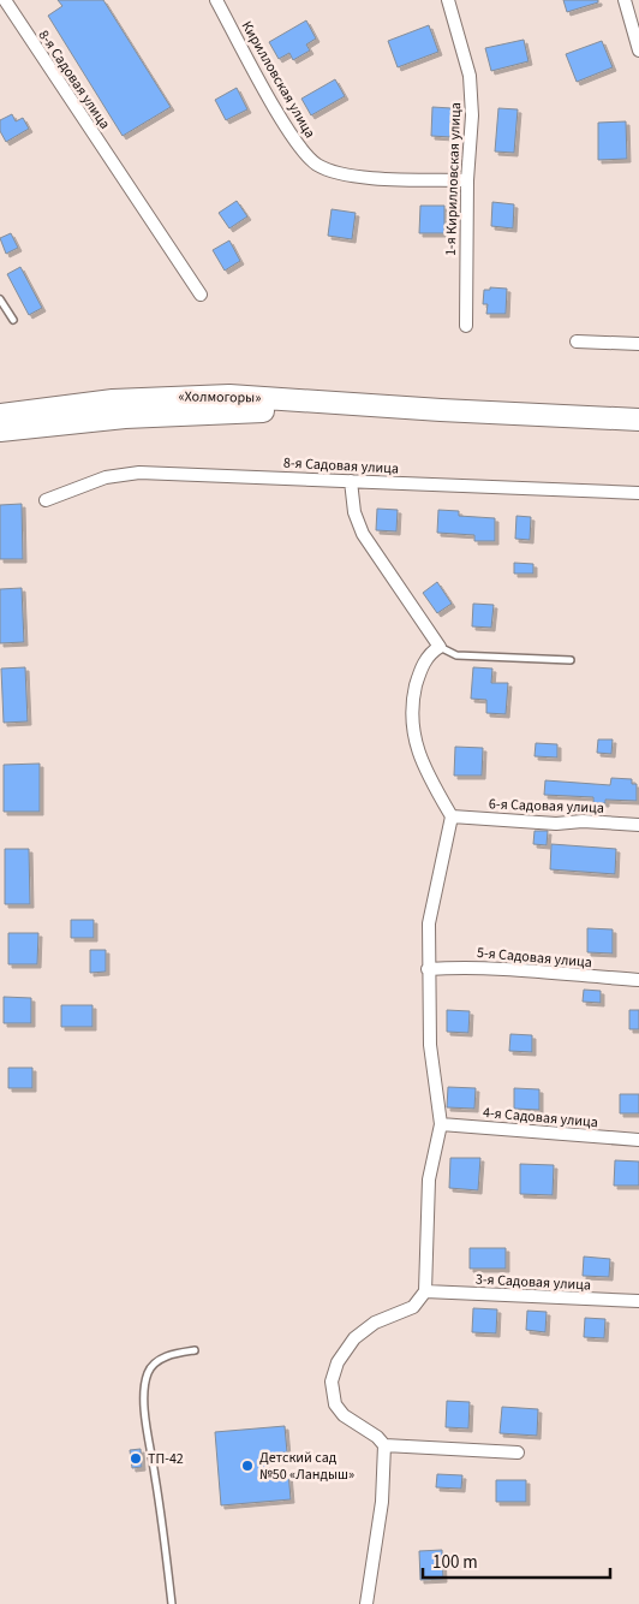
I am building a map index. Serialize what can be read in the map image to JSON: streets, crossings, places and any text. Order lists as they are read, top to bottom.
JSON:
{
  "streets": {
    "highway": ["«Холмогоры»"],
    "street": [
      "8-я Садовая улица",
      "Кирилловская улица",
      "1-я Кирилловская улица",
      "6-я Садовая улица",
      "5-я Садовая улица",
      "4-я Садовая улица",
      "3-я Садовая улица"
    ]
  },
  "crossings": [
    ["Кирилловская улица", "1-я Кирилловская улица"]
  ],
  "places": ["ТП-42", "Детский сад №50 «Ландыш»"],
  "scale_bar": "100 m"
}
